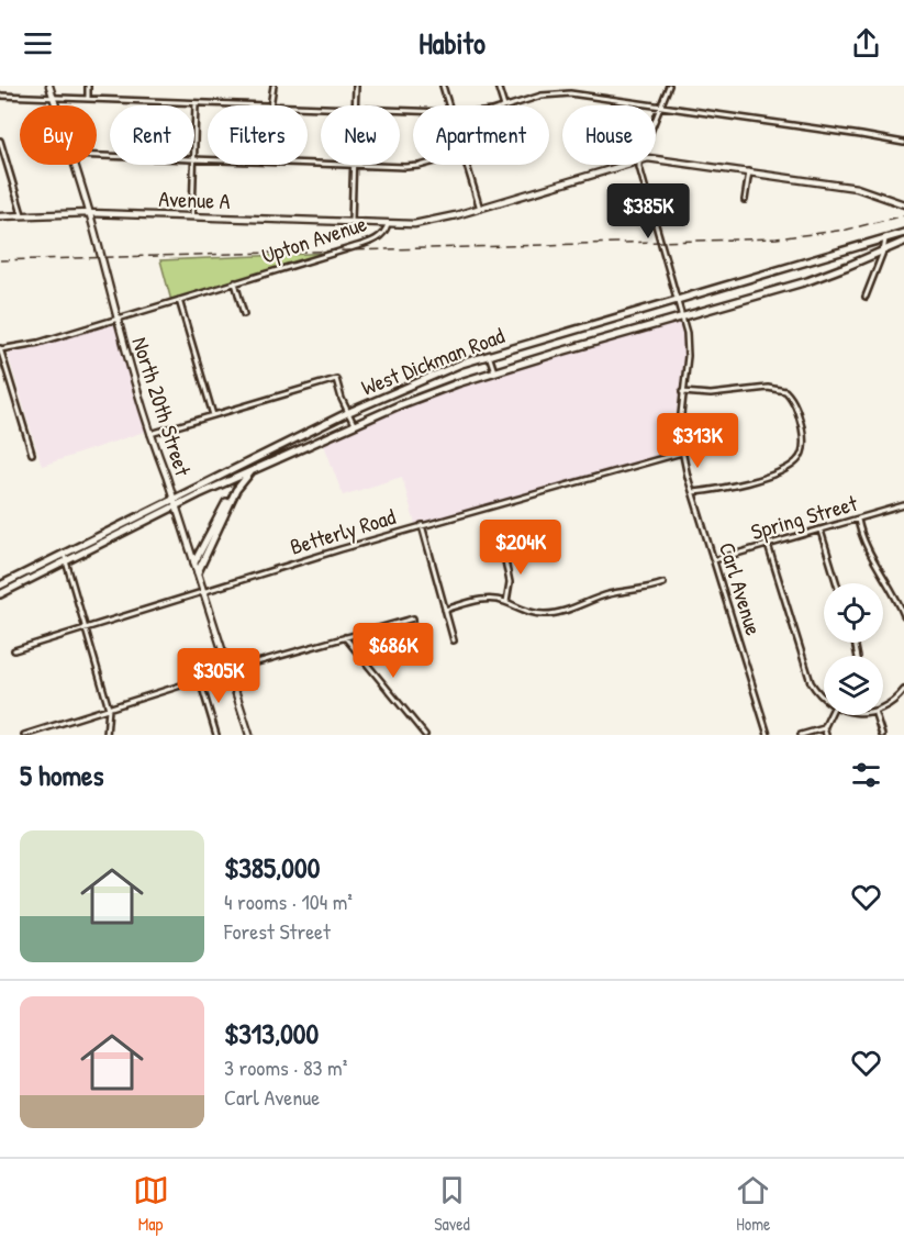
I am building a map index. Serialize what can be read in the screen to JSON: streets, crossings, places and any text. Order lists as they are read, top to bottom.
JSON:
{
  "streets": {
    "main road": ["West Dickman Road"],
    "street": [
      "Avenue A",
      "Upton Avenue",
      "North 20th Street",
      "Spring Street",
      "Betterly Road",
      "Carl Avenue"
    ]
  },
  "crossings": [
    ["Avenue A", "Upton Avenue"],
    ["Avenue A", "North 20th Street"],
    ["Upton Avenue", "North 20th Street"],
    ["West Dickman Road", "North 20th Street"],
    ["West Dickman Road", "Carl Avenue"],
    ["North 20th Street", "Betterly Road"],
    ["Spring Street", "Carl Avenue"],
    ["Betterly Road", "Carl Avenue"]
  ],
  "page": {
    "header": "Habito",
    "chip": [
      "Buy",
      "Rent",
      "Filters",
      "New",
      "Apartment",
      "House"
    ],
    "price": [
      "$385K",
      "$313K",
      "$204K",
      "$686K",
      "$305K"
    ],
    "heading": "5 homes",
    "list": [
      {
        "name": "$385,000",
        "note": "4 rooms · 104 m² · Forest Street"
      },
      {
        "name": "$313,000",
        "note": "3 rooms · 83 m² · Carl Avenue"
      }
    ],
    "tabs": ["Map", "Saved", "Home"]
  }
}
